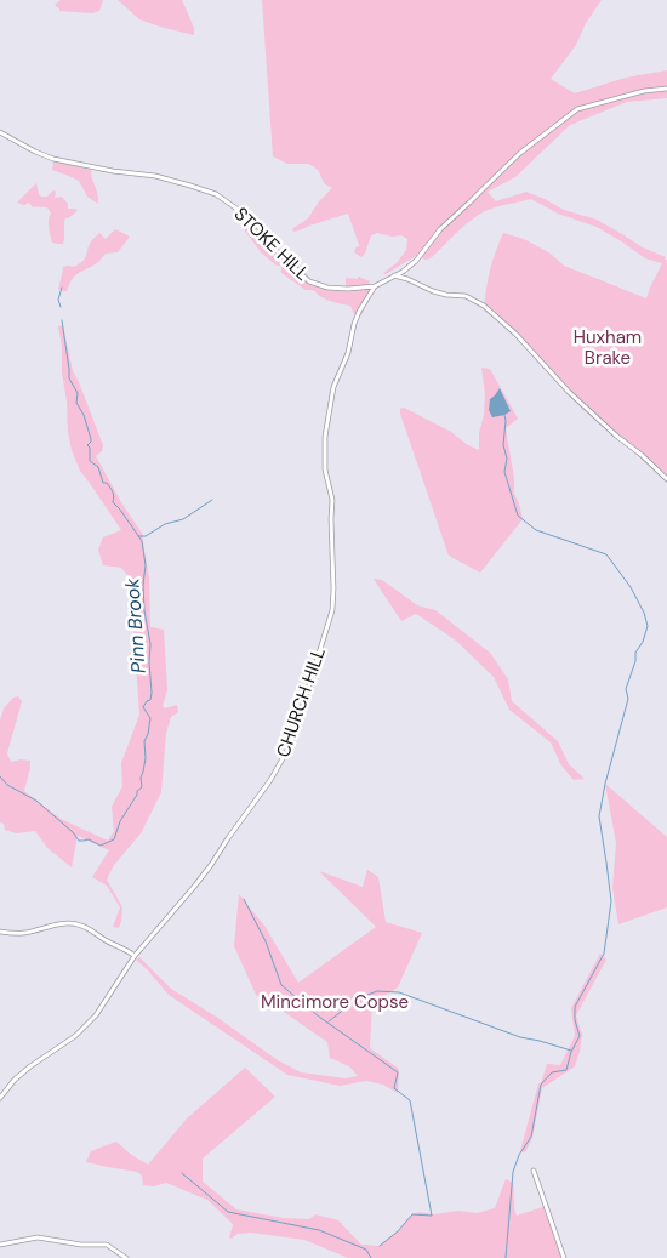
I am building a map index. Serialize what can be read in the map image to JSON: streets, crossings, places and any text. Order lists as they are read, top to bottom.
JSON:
{
  "streets": {
    "street": ["STOKE HILL", "CHURCH HILL"]
  },
  "crossings": [
    ["STOKE HILL", "CHURCH HILL"]
  ],
  "water": ["Pinn Brook"],
  "parks": ["Huxham Brake", "Mincimore Copse"]
}
